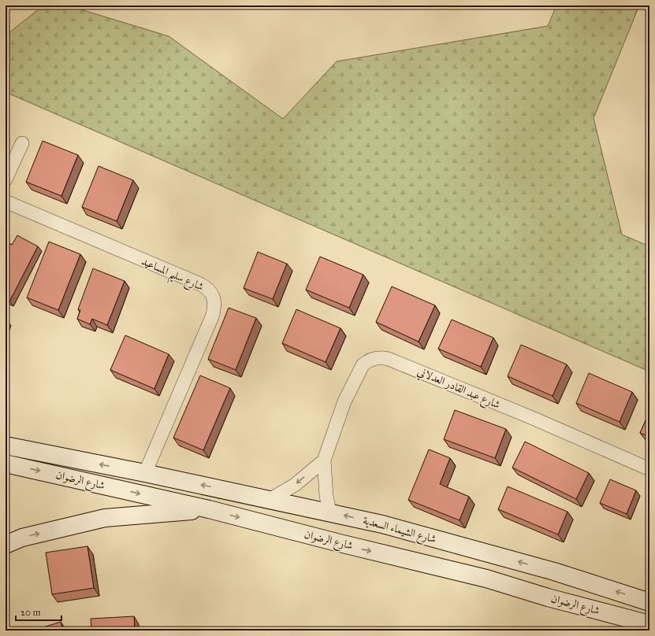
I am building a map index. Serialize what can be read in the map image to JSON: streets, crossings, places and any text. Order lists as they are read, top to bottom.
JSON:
{
  "streets": {
    "main road": ["شارع الرضوان", "شارع الشيماء السعدية"],
    "street": ["شارع سليم المساعيد", "شارع عبد القادر العدلاني"]
  },
  "crossings": [
    ["شارع سليم المساعيد", "شارع الرضوان"],
    ["شارع سليم المساعيد", "شارع الشيماء السعدية"],
    ["شارع عبد القادر العدلاني", "شارع الشيماء السعدية"],
    ["شارع الرضوان", "شارع الشيماء السعدية"]
  ],
  "one_way": ["شارع الشيماء السعدية"],
  "scale_bar": "20 m"
}
